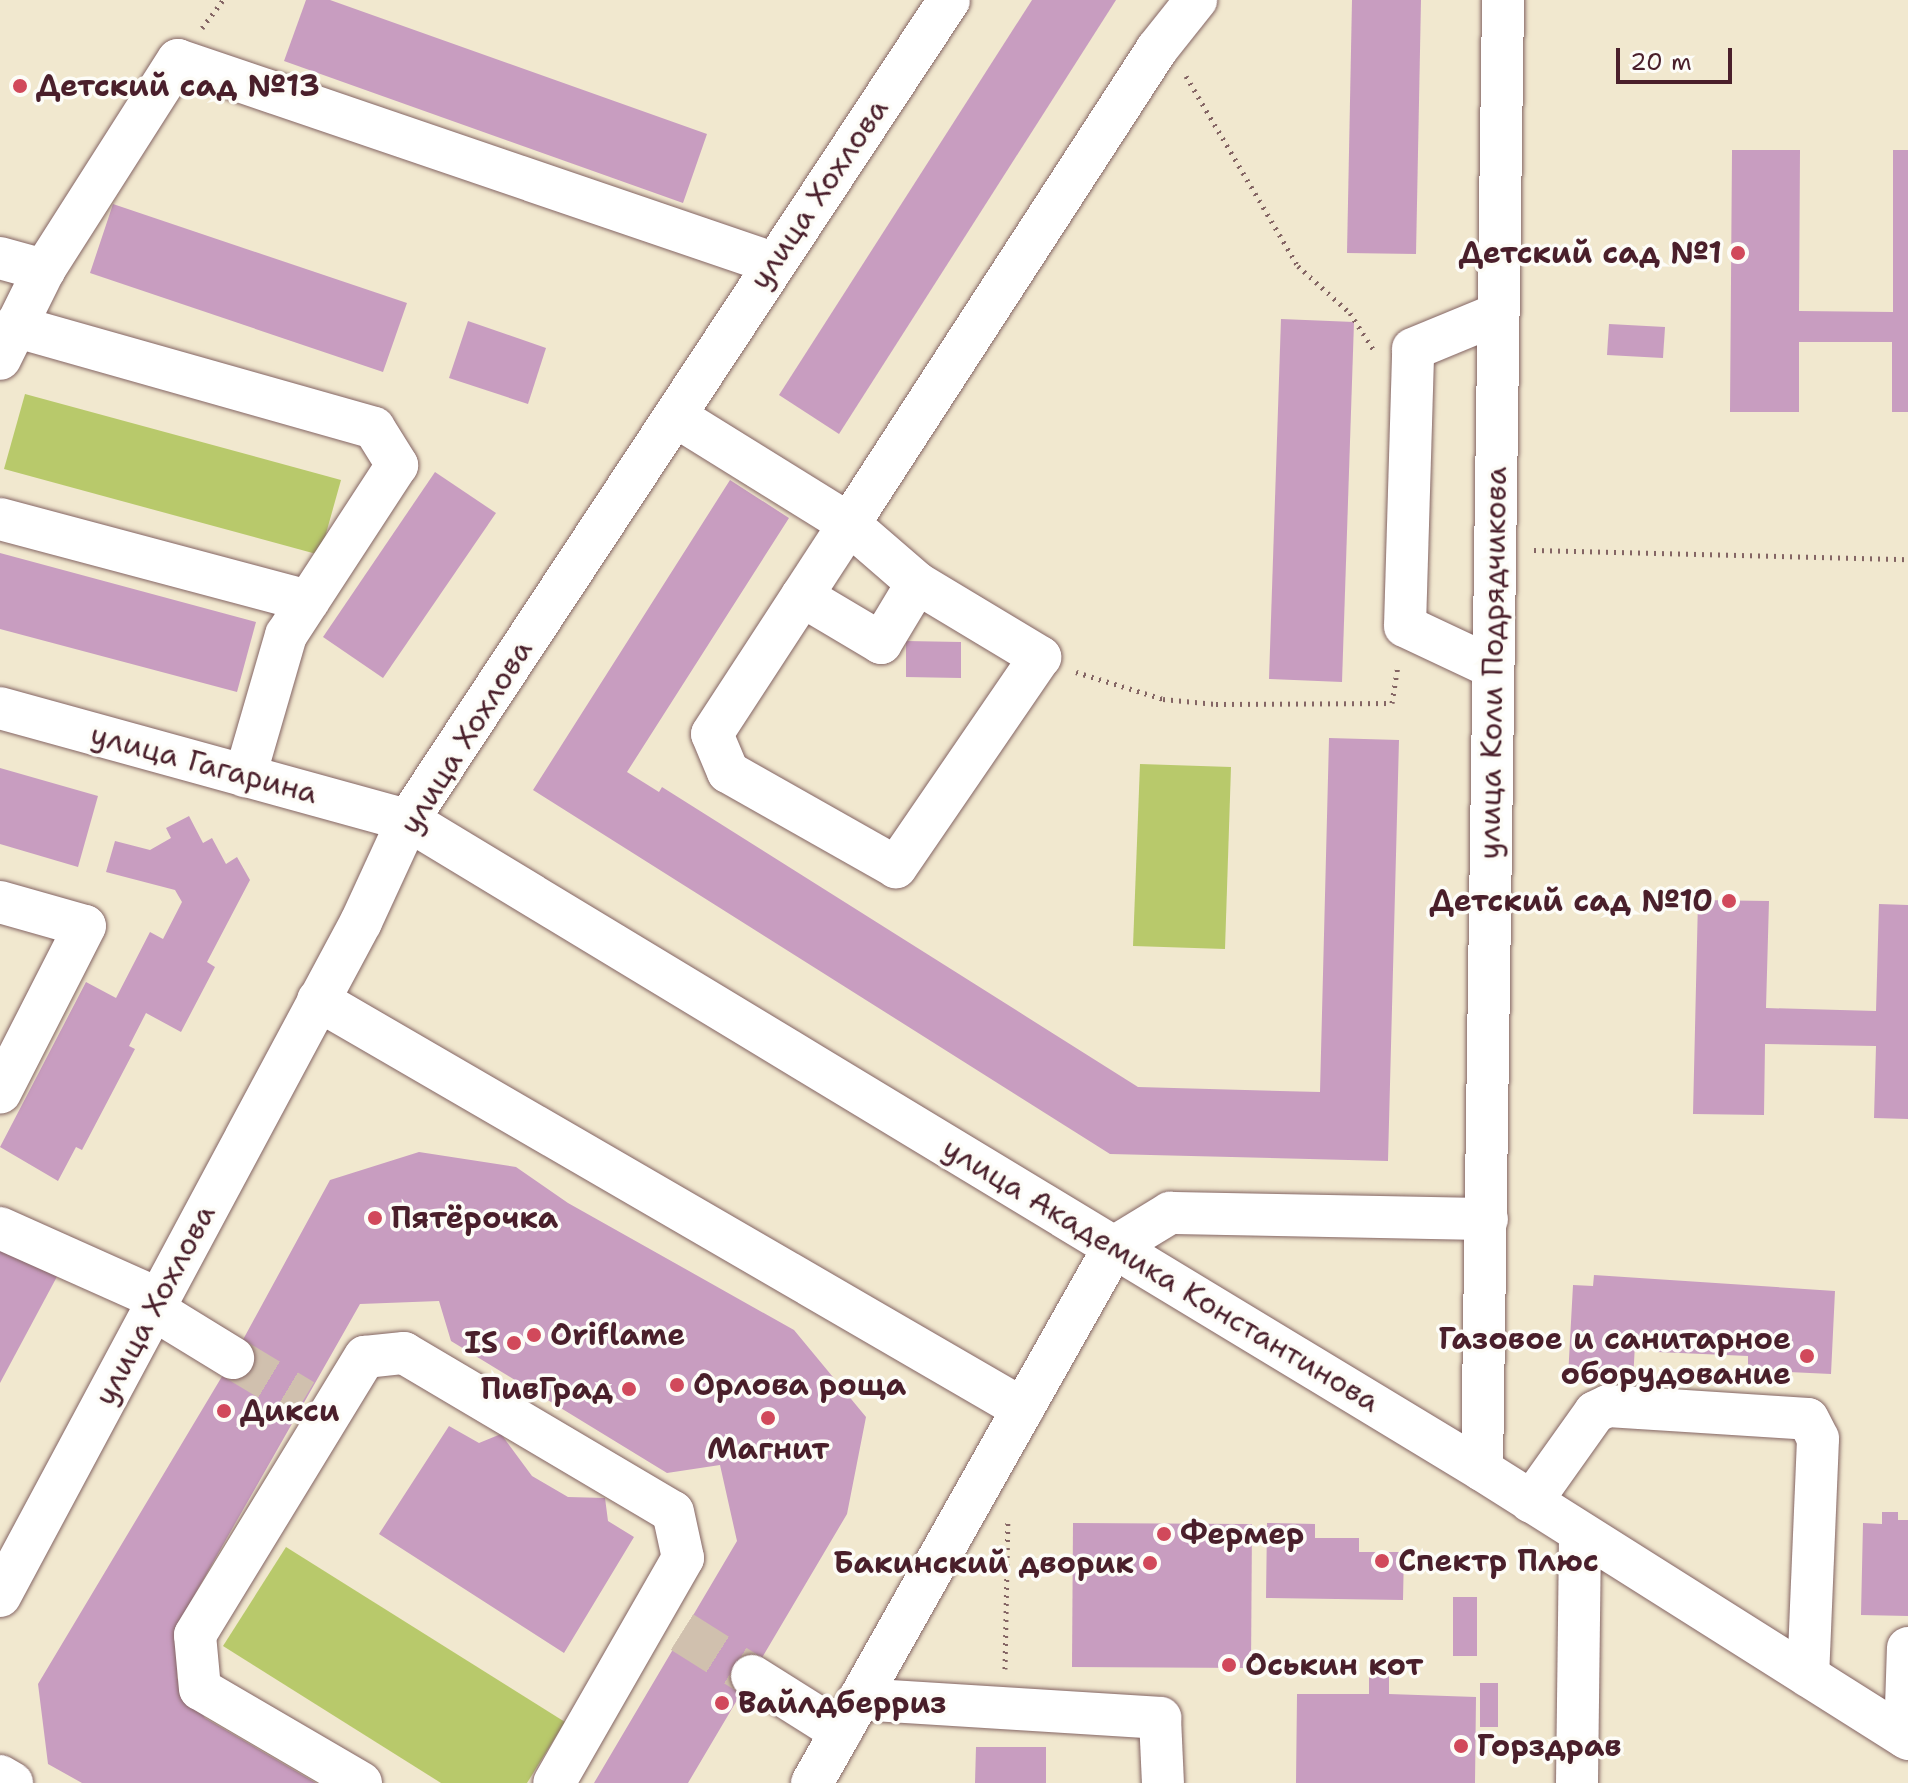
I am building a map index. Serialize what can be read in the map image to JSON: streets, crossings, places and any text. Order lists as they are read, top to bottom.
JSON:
{
  "streets": {
    "street": [
      "улица Хохлова",
      "улица Коли Подрядчикова",
      "улица Гагарина",
      "улица Академика Константинова"
    ]
  },
  "crossings": [
    ["улица Хохлова", "улица Гагарина"],
    ["улица Хохлова", "улица Академика Константинова"],
    ["улица Коли Подрядчикова", "улица Академика Константинова"],
    ["улица Гагарина", "улица Академика Константинова"]
  ],
  "places": [
    "Детский сад №13",
    "Детский сад №1",
    "Детский сад №10",
    "Пятёрочка",
    "Oriflame",
    "IS",
    "Газовое и санитарное оборудование",
    "Орлова роща",
    "ПивГрад",
    "Дикси",
    "Магнит",
    "Фермер",
    "Спектр Плюс",
    "Бакинский дворик",
    "Оськин кот",
    "Вайлдберриз",
    "Горздрав"
  ],
  "scale_bar": "20 m"
}
